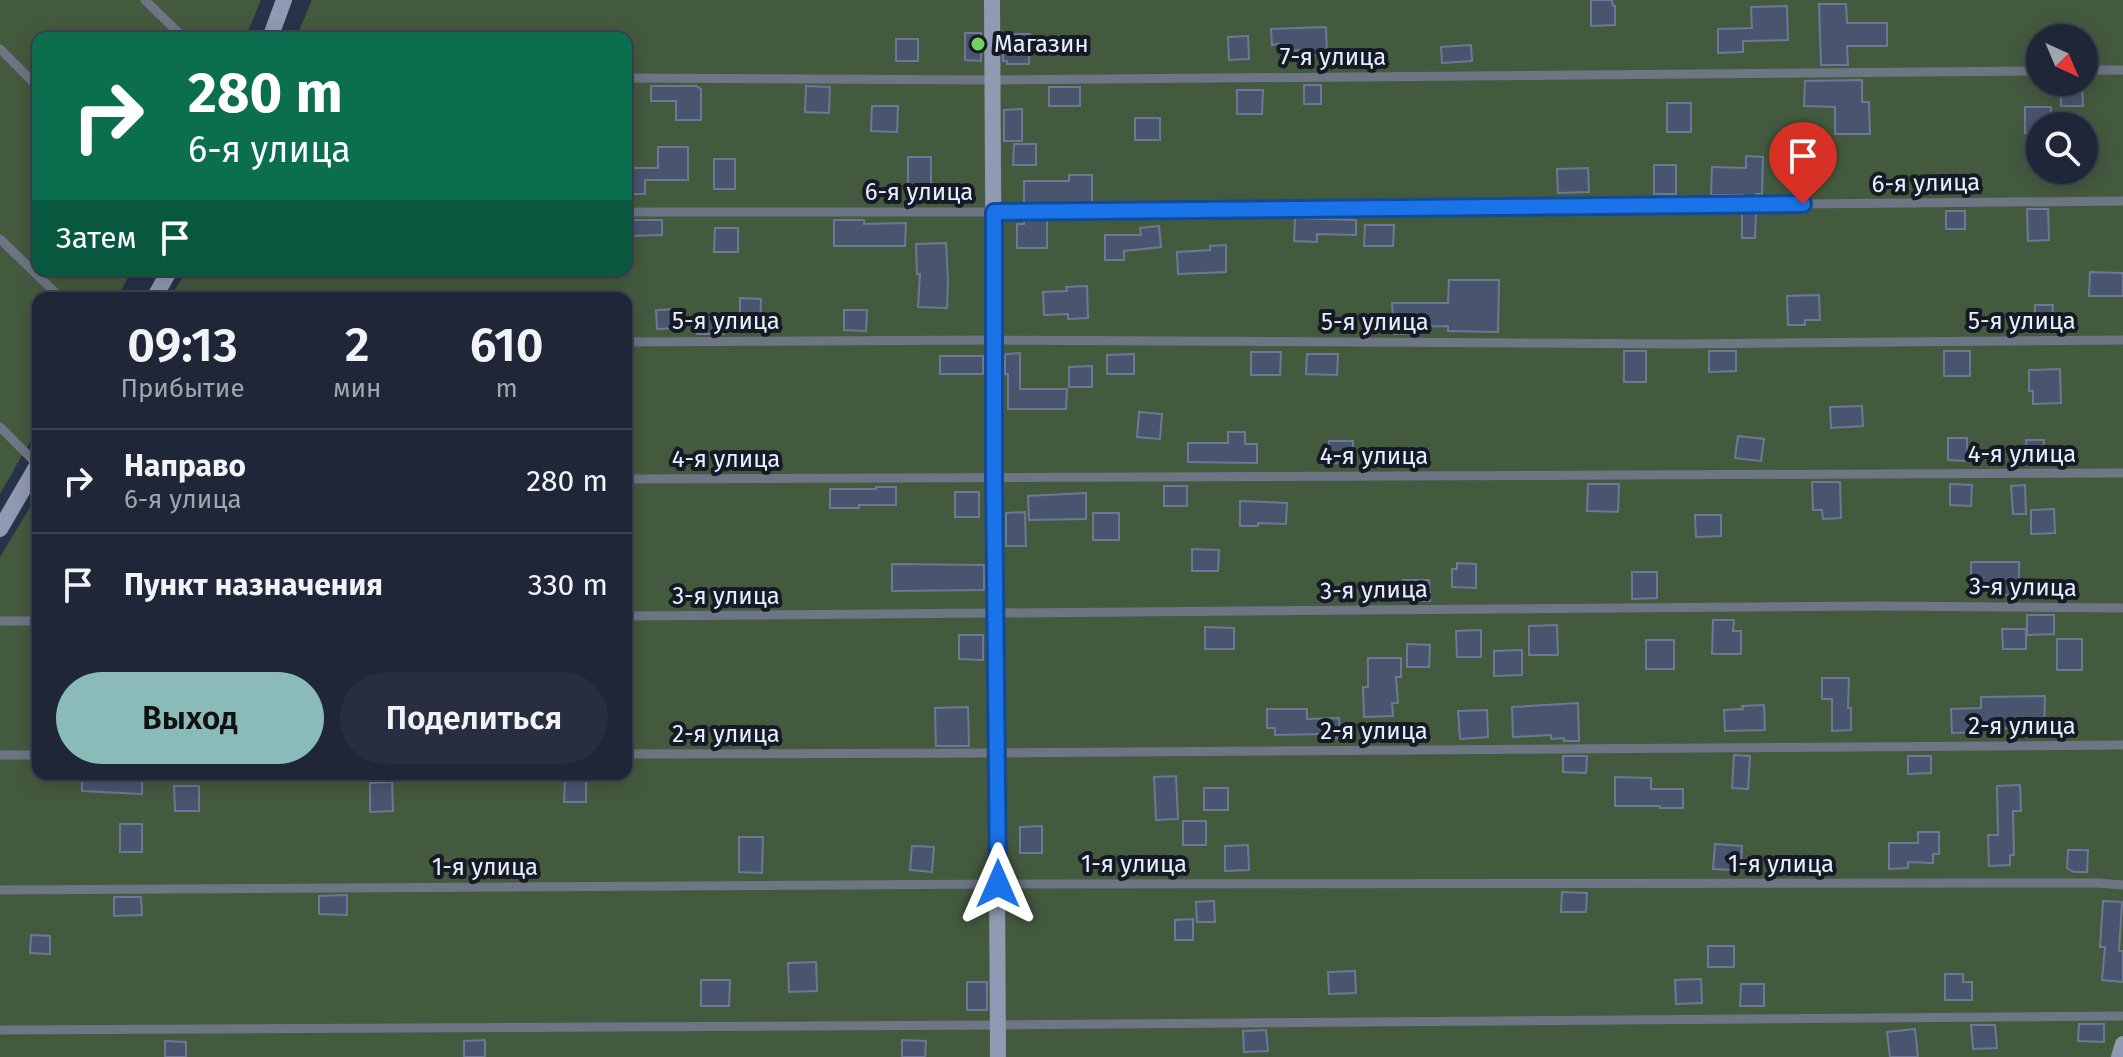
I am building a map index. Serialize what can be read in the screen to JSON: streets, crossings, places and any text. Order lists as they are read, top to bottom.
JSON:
{
  "streets": {
    "lane": [
      "7-я улица",
      "6-я улица",
      "5-я улица",
      "4-я улица",
      "3-я улица",
      "2-я улица",
      "1-я улица"
    ]
  },
  "places": ["Магазин"],
  "north": "bottom right",
  "page": {
    "turn": ["280 m", "6-я улица"],
    "then": "Затем",
    "eta": [
      "09:13",
      "Прибытие",
      "2",
      "мин",
      "610",
      "m"
    ],
    "list": [
      {
        "name": "Направо",
        "note": "6-я улица",
        "value": "280 m"
      },
      {
        "name": "Пункт назначения",
        "value": "330 m"
      }
    ],
    "buttons": ["Выход", "Поделиться"]
  }
}
